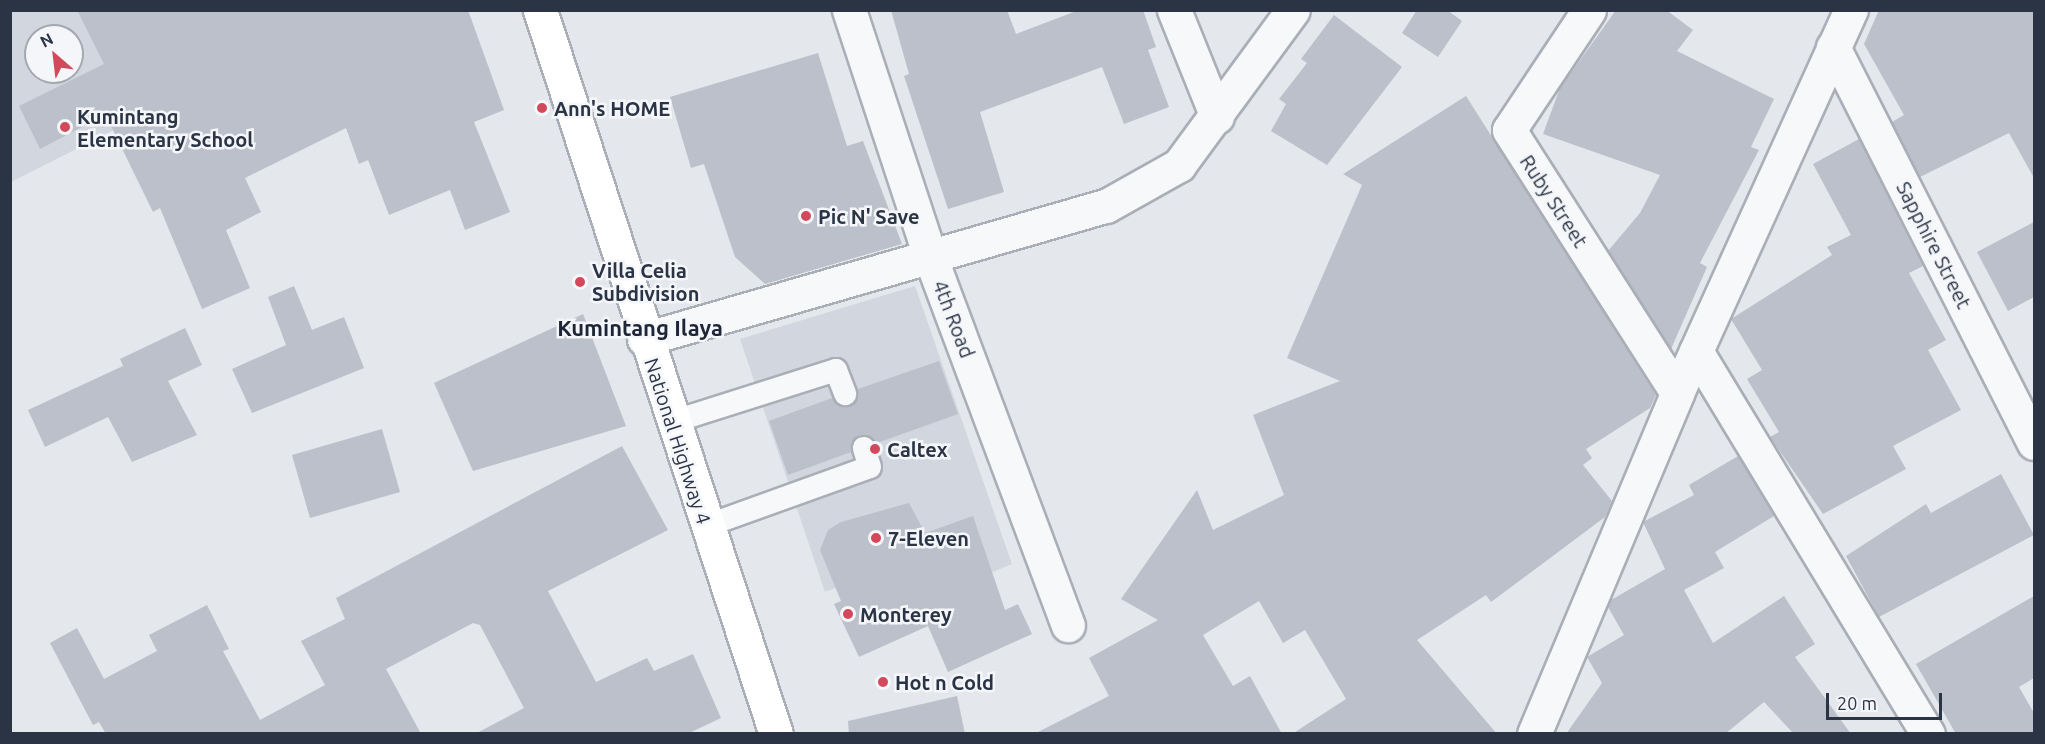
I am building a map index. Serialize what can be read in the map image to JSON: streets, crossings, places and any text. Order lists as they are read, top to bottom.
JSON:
{
  "streets": {
    "main road": ["National Highway 4"],
    "street": ["Ruby Street", "Sapphire Street", "4th Road"]
  },
  "districts": ["Kumintang Ilaya"],
  "places": [
    "Ann's HOME",
    "Kumintang Elementary School",
    "Pic N' Save",
    "Villa Celia Subdivision",
    "Caltex",
    "7-Eleven",
    "Monterey",
    "Hot n Cold"
  ],
  "scale_bar": "20 m",
  "north": "top left"
}
